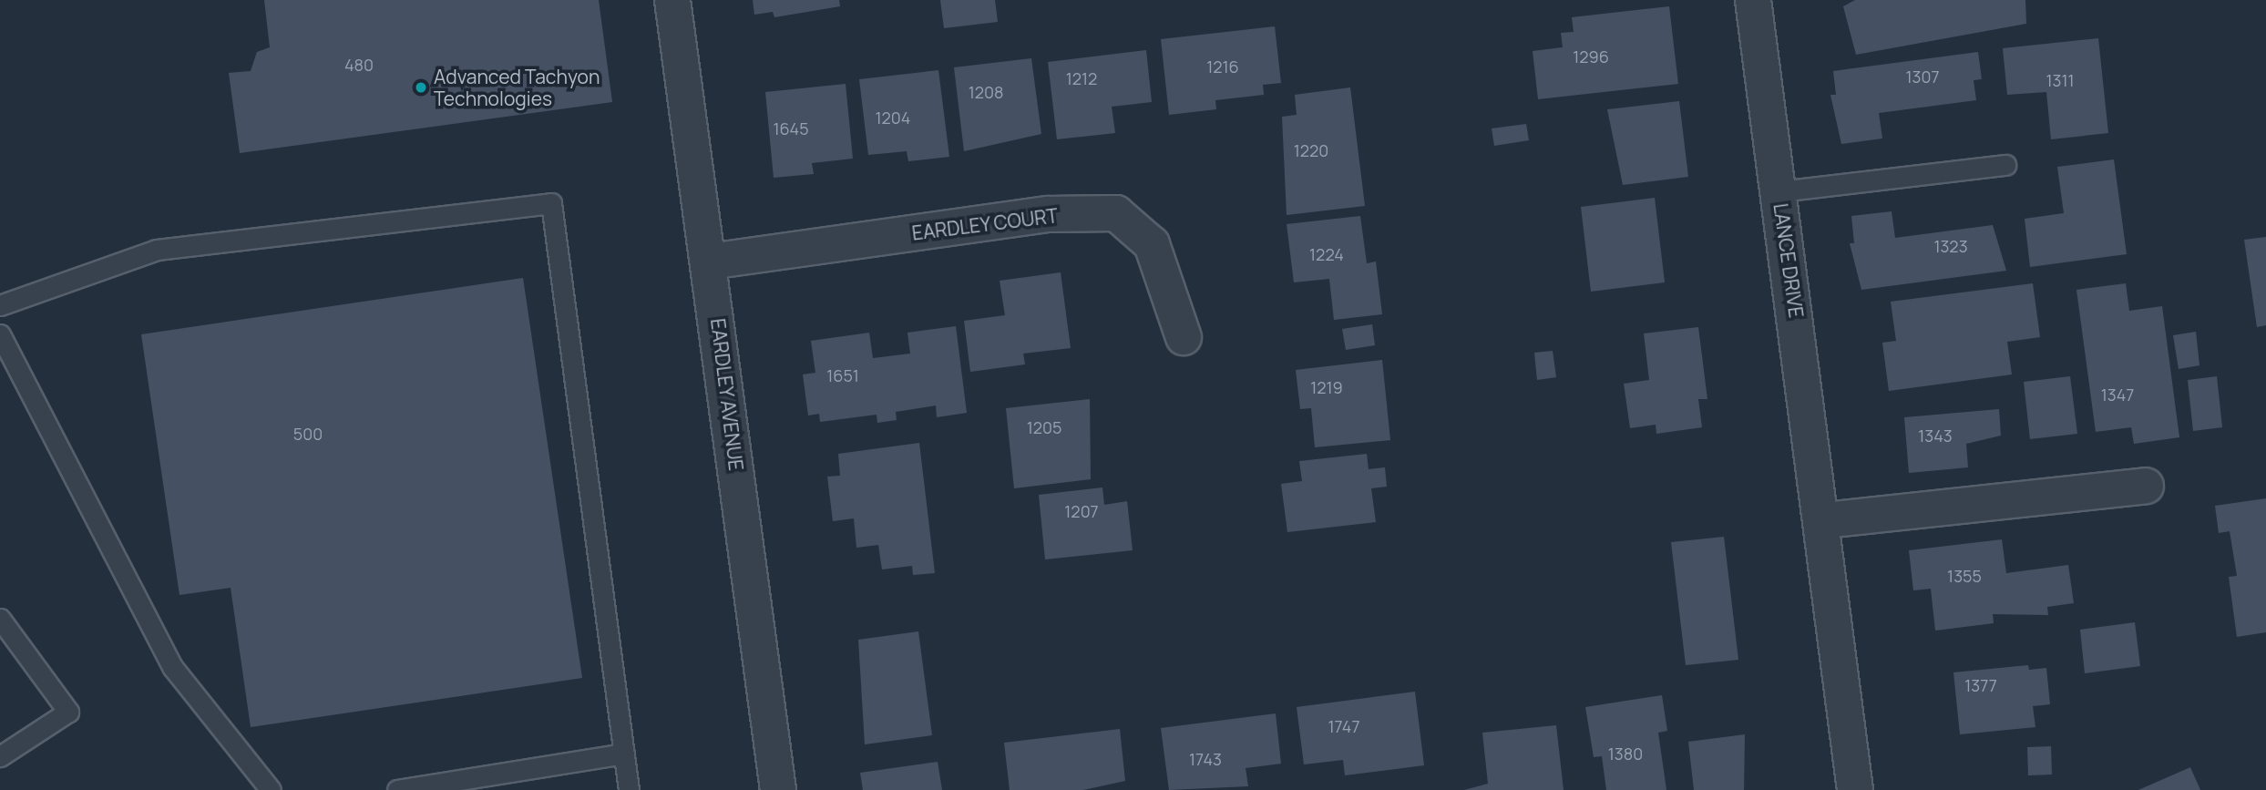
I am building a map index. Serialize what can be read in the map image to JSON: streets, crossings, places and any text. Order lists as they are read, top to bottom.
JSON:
{
  "streets": {
    "street": ["EARDLEY COURT", "LANCE DRIVE", "EARDLEY AVENUE"]
  },
  "crossings": [
    ["EARDLEY COURT", "EARDLEY AVENUE"]
  ],
  "places": ["Advanced Tachyon Technologies"],
  "house_numbers": [
    "1296",
    "480",
    "1216",
    "1307",
    "1212",
    "1311",
    "1208",
    "1204",
    "1645",
    "1220",
    "1323",
    "1224",
    "1651",
    "1219",
    "1347",
    "1205",
    "500",
    "1343",
    "1207",
    "1355",
    "1377",
    "1747",
    "1380",
    "1743"
  ]
}
